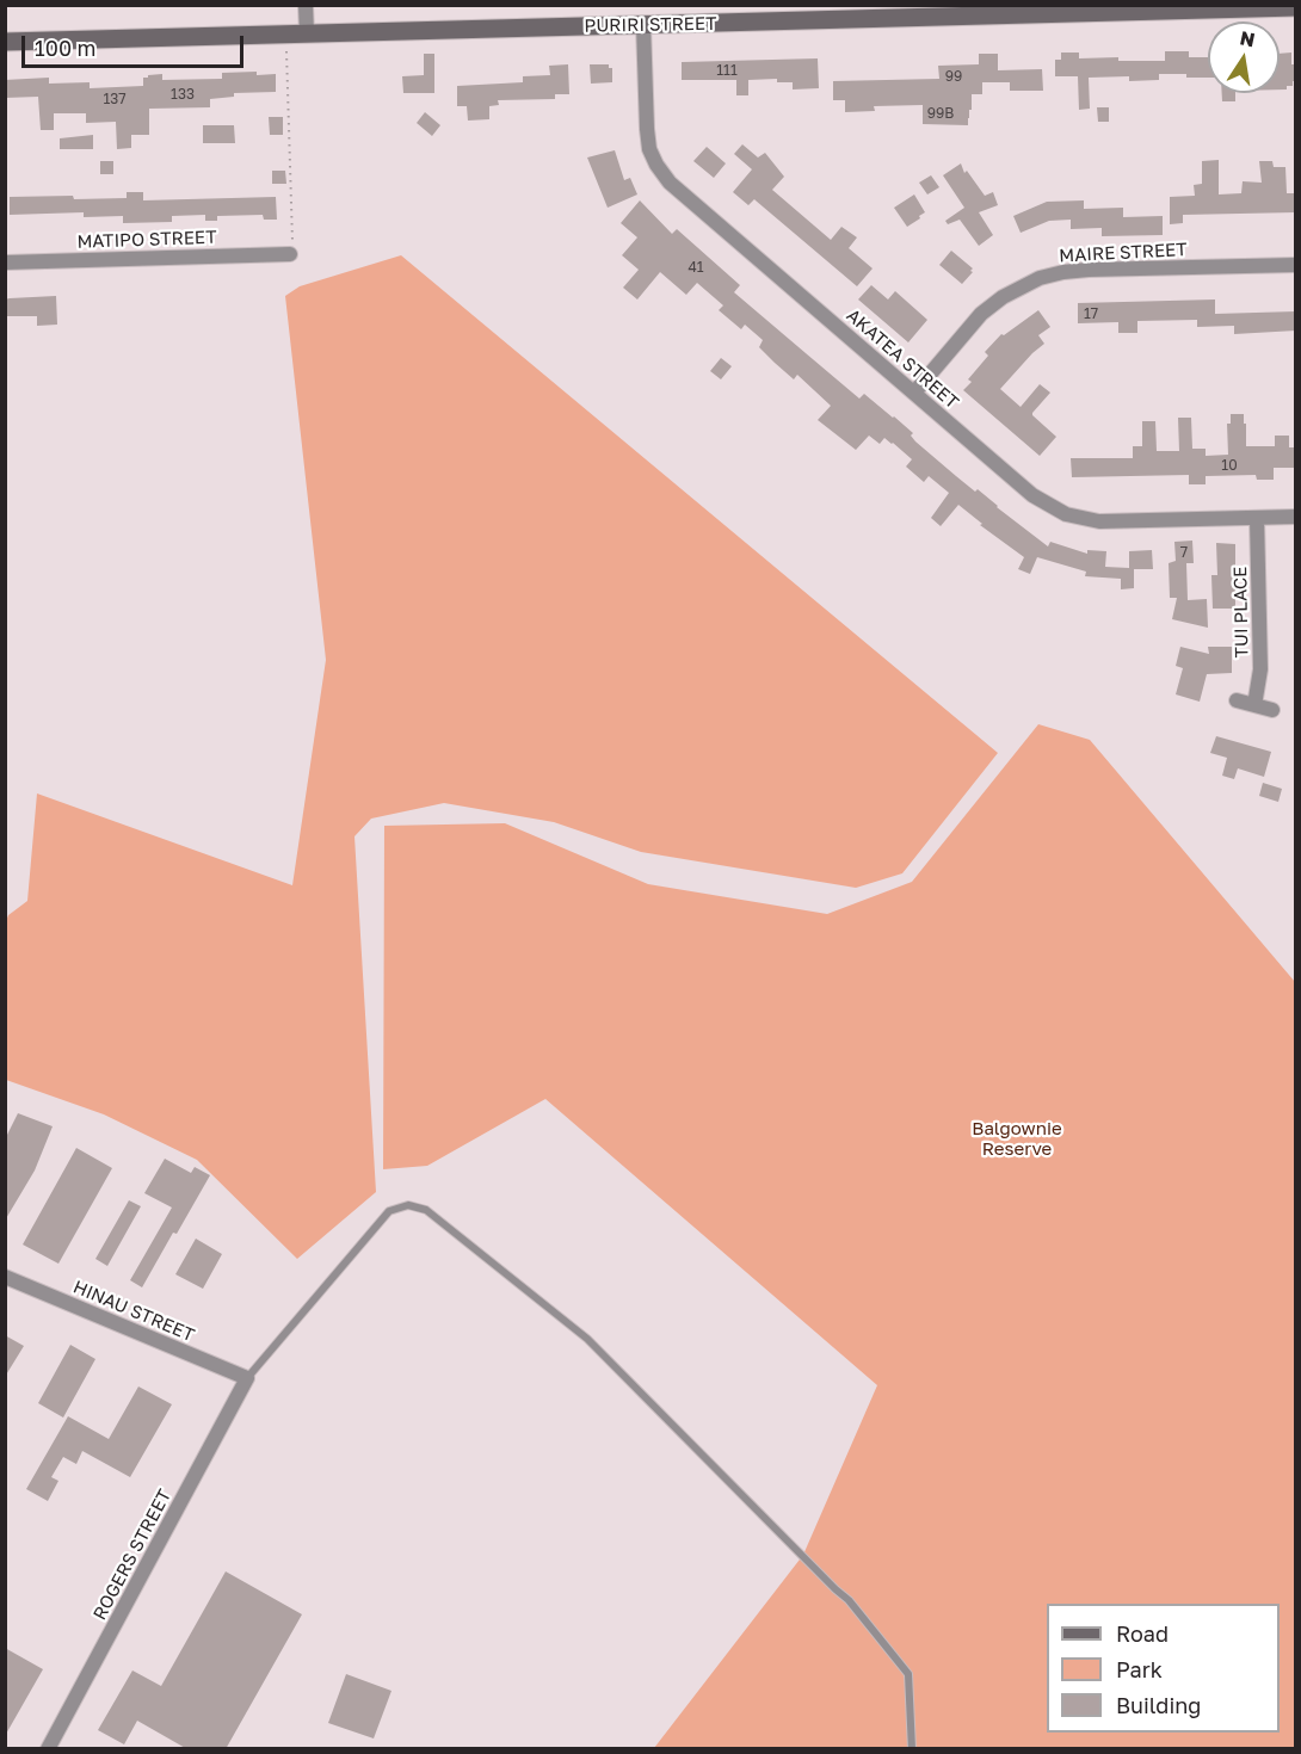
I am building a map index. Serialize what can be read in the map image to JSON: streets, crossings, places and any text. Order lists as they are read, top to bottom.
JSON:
{
  "streets": {
    "main road": ["PURIRI STREET"],
    "street": [
      "MATIPO STREET",
      "MAIRE STREET",
      "AKATEA STREET",
      "TUI PLACE",
      "HINAU STREET",
      "ROGERS STREET"
    ]
  },
  "crossings": [
    ["PURIRI STREET", "AKATEA STREET"],
    ["MAIRE STREET", "AKATEA STREET"],
    ["AKATEA STREET", "TUI PLACE"],
    ["HINAU STREET", "ROGERS STREET"]
  ],
  "parks": ["Balgownie Reserve"],
  "house_numbers": [
    "111",
    "99",
    "133",
    "137",
    "99B",
    "41",
    "17",
    "10",
    "7"
  ],
  "legend": ["Road", "Park", "Building"],
  "scale_bar": "100 m",
  "north": "top"
}
